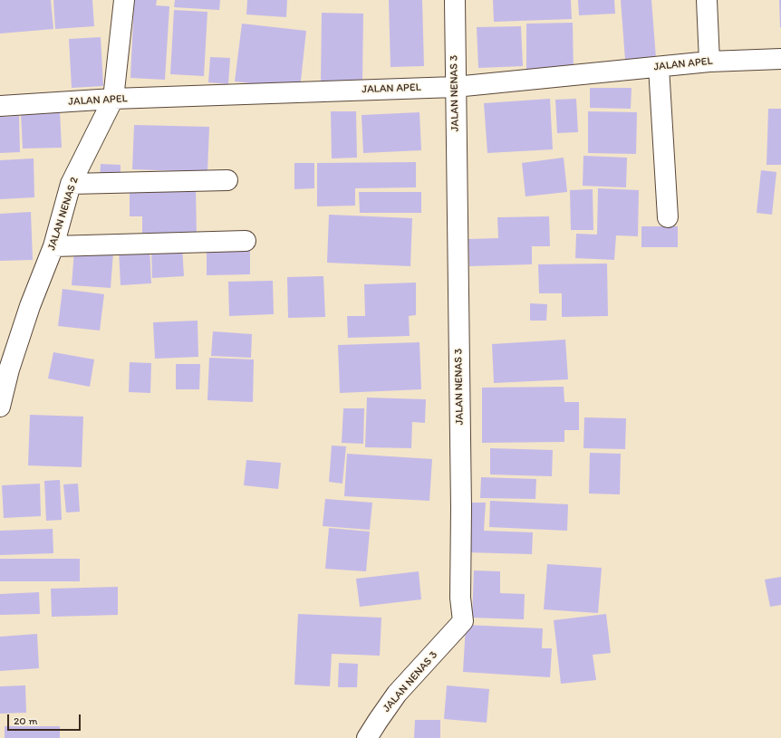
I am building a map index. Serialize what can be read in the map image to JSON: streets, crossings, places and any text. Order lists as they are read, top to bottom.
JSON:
{
  "streets": {
    "street": ["JALAN APEL", "JALAN NENAS 3", "JALAN NENAS 2"]
  },
  "crossings": [
    ["JALAN APEL", "JALAN NENAS 3"],
    ["JALAN APEL", "JALAN NENAS 2"]
  ],
  "scale_bar": "20 m"
}
